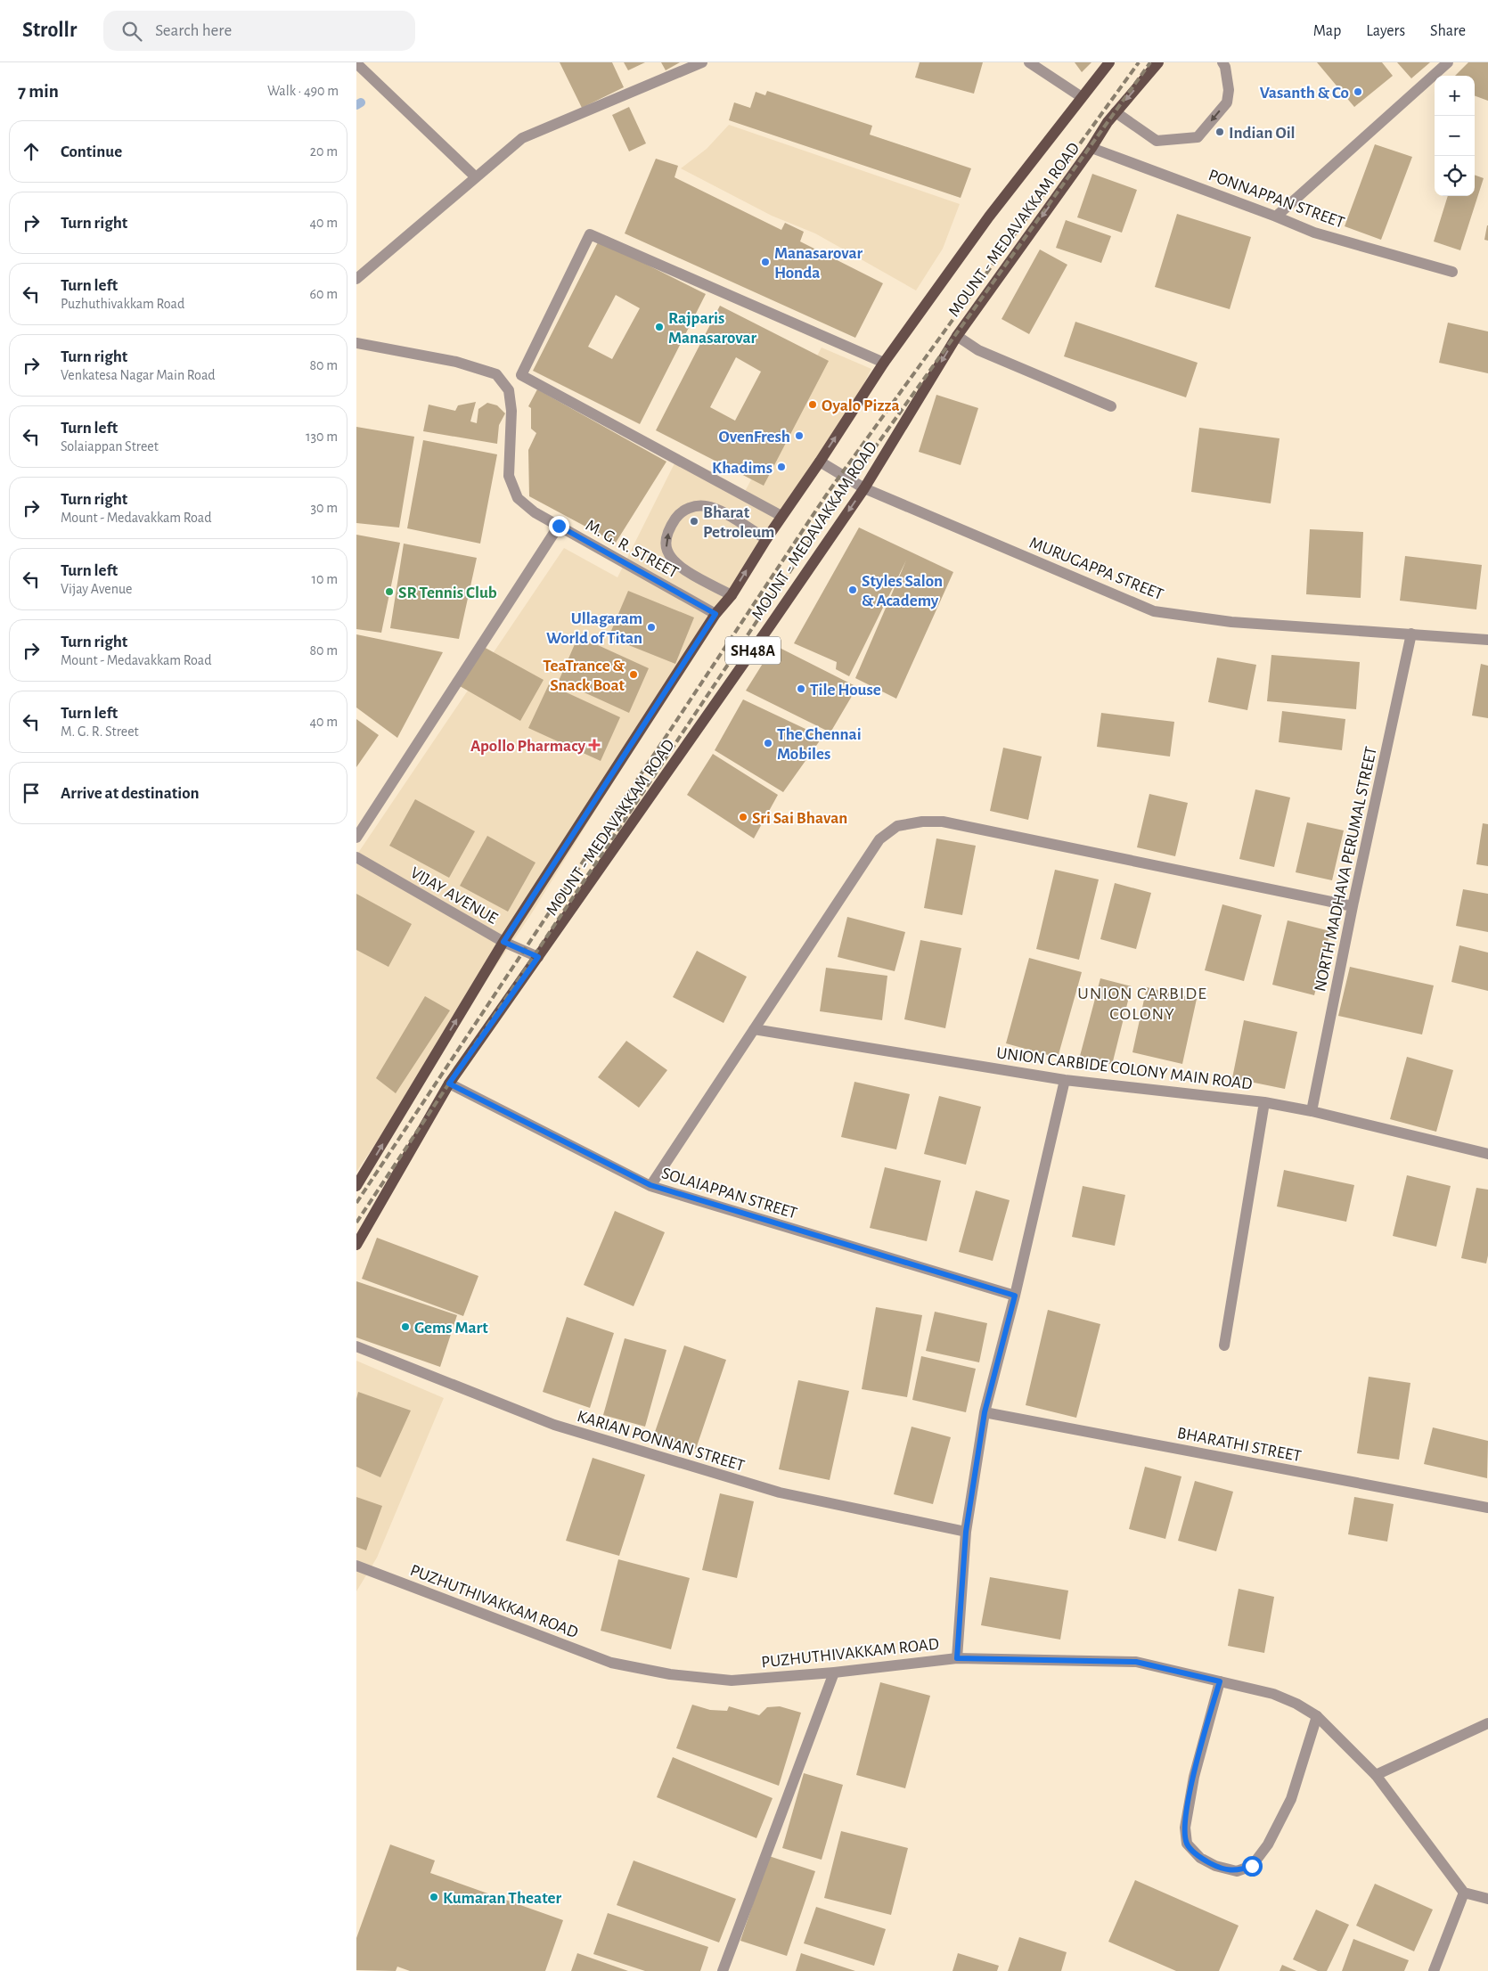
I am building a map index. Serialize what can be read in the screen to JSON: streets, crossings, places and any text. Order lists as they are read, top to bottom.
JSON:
{
  "streets": {
    "main road": ["MOUNT - MEDAVAKKAM ROAD", "SH48A"],
    "street": [
      "PONNAPPAN STREET",
      "M. G. R. STREET",
      "MURUGAPPA STREET",
      "NORTH MADHAVA PERUMAL STREET",
      "VIJAY AVENUE",
      "UNION CARBIDE COLONY MAIN ROAD",
      "SOLAIAPPAN STREET",
      "KARIAN PONNAN STREET",
      "BHARATHI STREET",
      "PUZHUTHIVAKKAM ROAD"
    ]
  },
  "crossings": [
    ["PONNAPPAN STREET", "MOUNT - MEDAVAKKAM ROAD"],
    ["MOUNT - MEDAVAKKAM ROAD", "M. G. R. STREET"],
    ["MOUNT - MEDAVAKKAM ROAD", "MURUGAPPA STREET"],
    ["MOUNT - MEDAVAKKAM ROAD", "VIJAY AVENUE"],
    ["MOUNT - MEDAVAKKAM ROAD", "SOLAIAPPAN STREET"],
    ["MURUGAPPA STREET", "NORTH MADHAVA PERUMAL STREET"],
    ["NORTH MADHAVA PERUMAL STREET", "UNION CARBIDE COLONY MAIN ROAD"]
  ],
  "districts": ["UNION CARBIDE COLONY"],
  "places": {
    "other": [
      "Vasanth & Co",
      "Indian Oil",
      "Manasarovar Honda",
      "Rajparis Manasarovar",
      "Oyalo Pizza",
      "OvenFresh",
      "Khadims",
      "Bharat Petroleum",
      "Styles Salon & Academy",
      "SR Tennis Club",
      "Ullagaram World of Titan",
      "TeaTrance & Snack Boat",
      "Tile House",
      "The Chennai Mobiles",
      "Sri Sai Bhavan",
      "Gems Mart",
      "Kumaran Theater"
    ],
    "health": ["Apollo Pharmacy"]
  },
  "page": {
    "header": "Strollr",
    "search": "Search here",
    "nav": ["Map", "Layers", "Share"],
    "heading": ["7 min", "Walk · 490 m"],
    "map_buttons": ["+", "−"],
    "list": [
      ["Continue", "20 m"],
      ["Turn right", "40 m"],
      ["Turn left", "Puzhuthivakkam Road", "60 m"],
      ["Turn right", "Venkatesa Nagar Main Road", "80 m"],
      ["Turn left", "Solaiappan Street", "130 m"],
      ["Turn right", "Mount - Medavakkam Road", "30 m"],
      ["Turn left", "Vijay Avenue", "10 m"],
      ["Turn right", "Mount - Medavakkam Road", "80 m"],
      ["Turn left", "M. G. R. Street", "40 m"],
      "Arrive at destination"
    ]
  }
}
